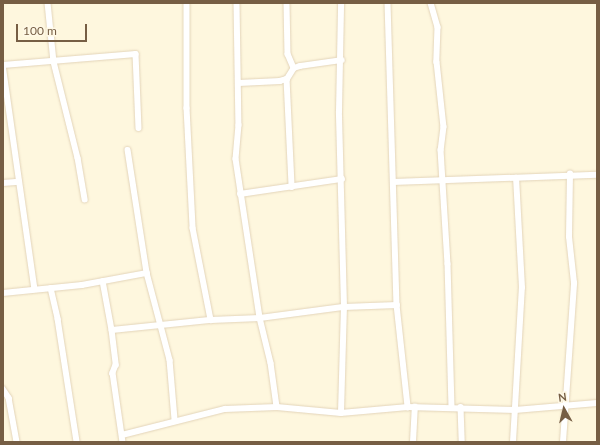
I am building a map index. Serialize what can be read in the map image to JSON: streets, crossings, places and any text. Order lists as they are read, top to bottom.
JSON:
{
  "scale_bar": "100 m",
  "north": "top"
}
